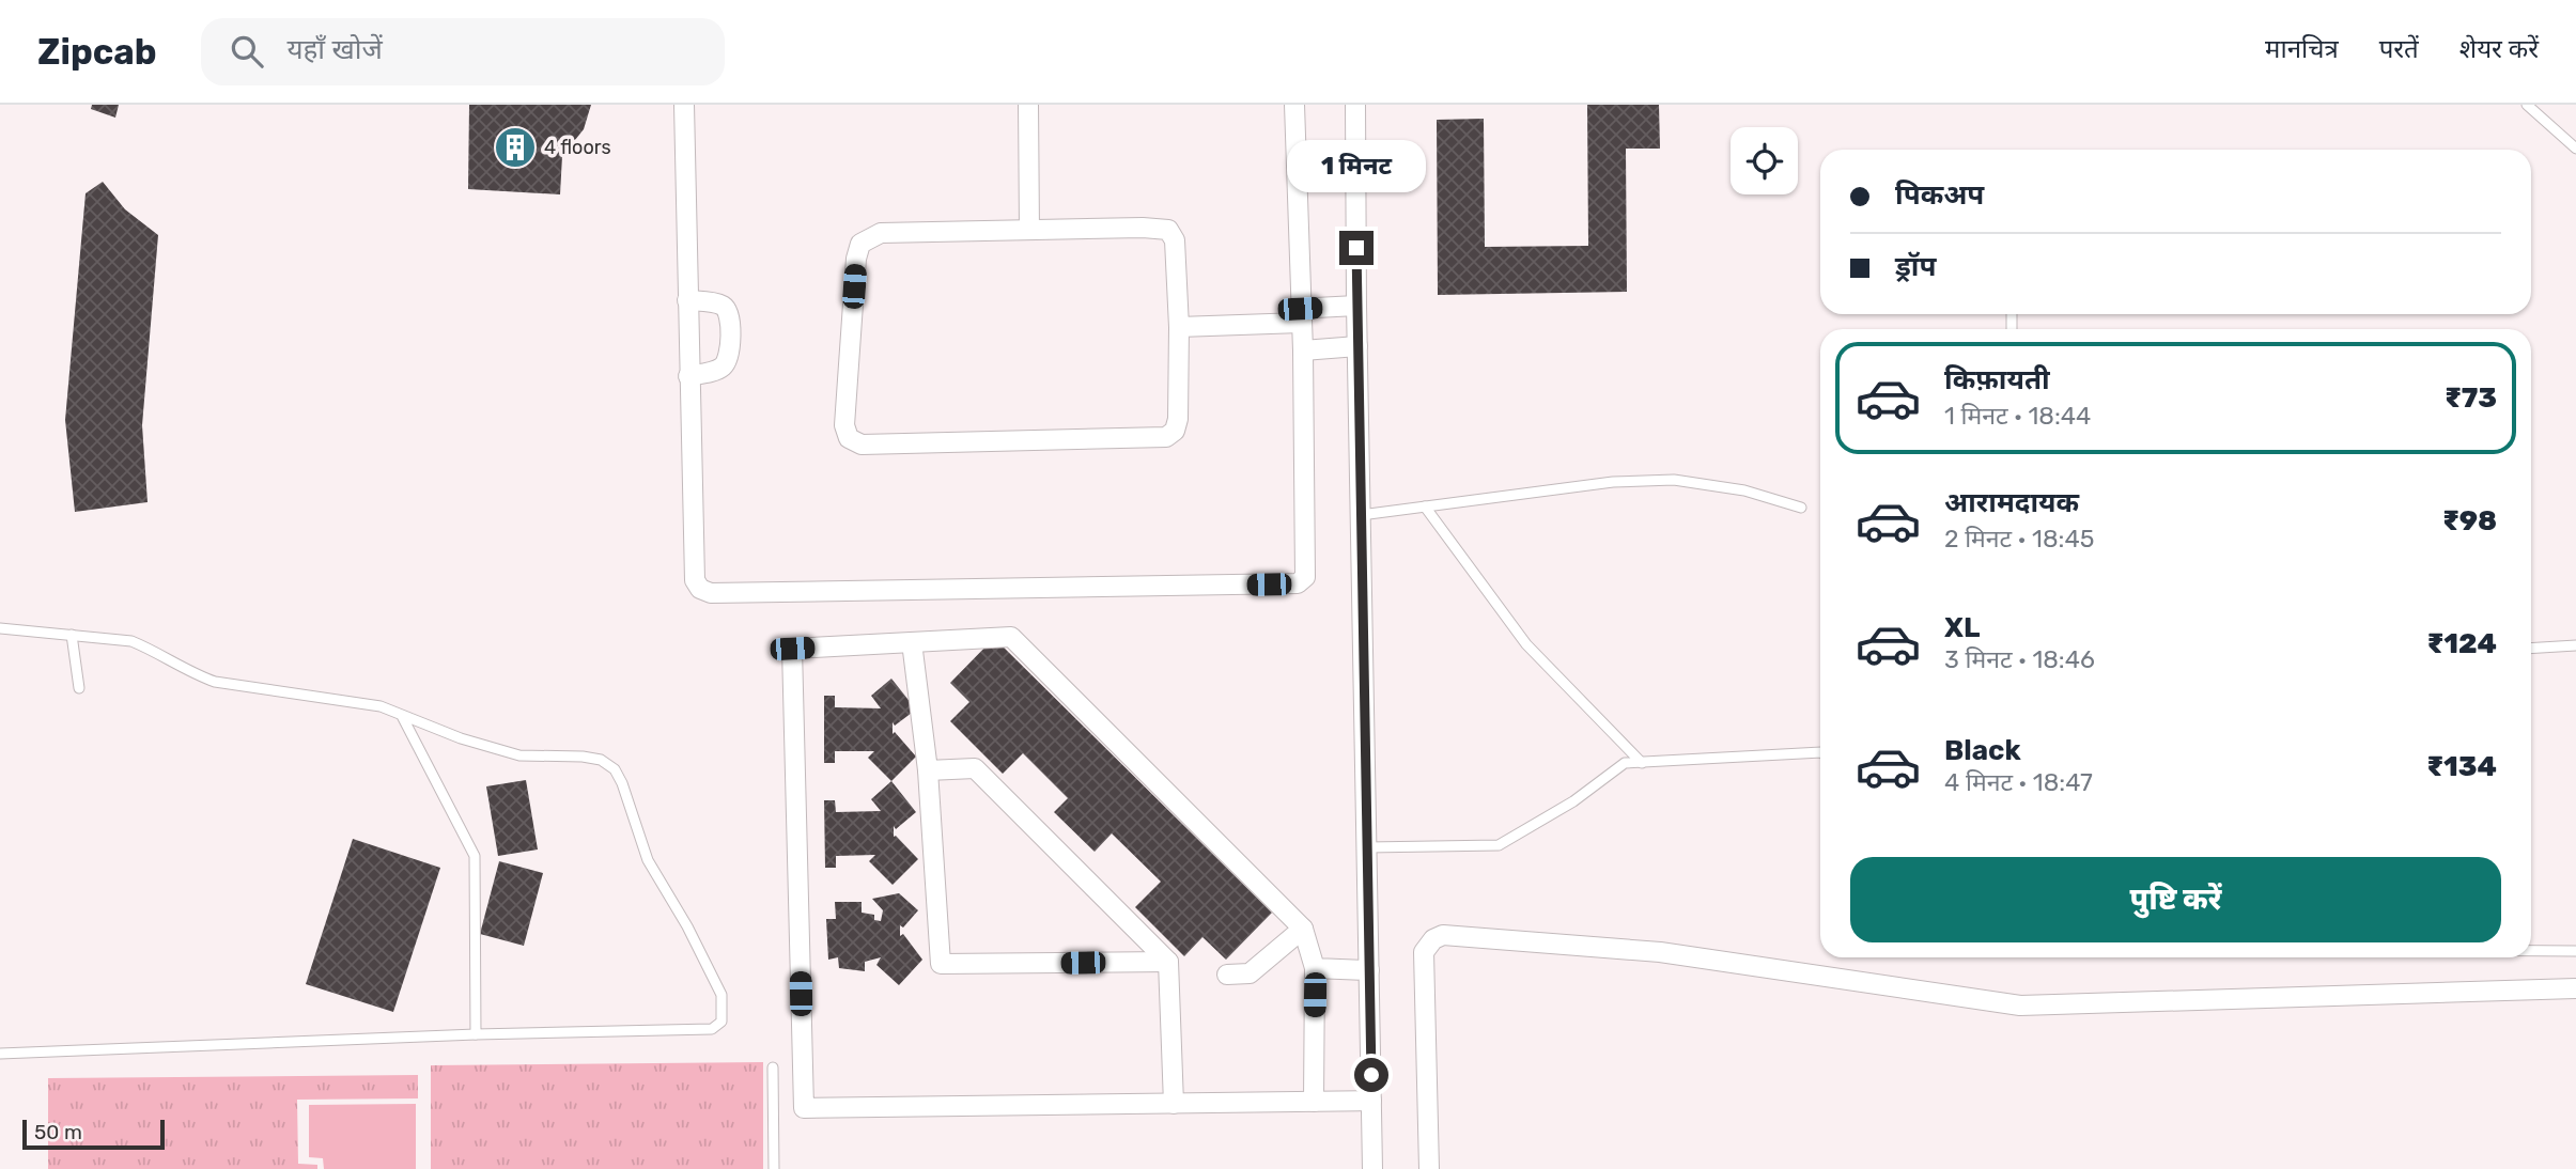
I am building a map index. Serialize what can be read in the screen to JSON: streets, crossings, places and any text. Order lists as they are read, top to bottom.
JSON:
{
  "places": {
    "building": ["4 floors"]
  },
  "scale_bar": "50 m",
  "page": {
    "header": "Zipcab",
    "search": "यहाँ खोजें",
    "nav": ["मानचित्र", "परतें", "शेयर करें"],
    "bubble": "1 मिनट",
    "banner": ["पिकअप", "ड्रॉप"],
    "list": [
      {
        "name": "किफ़ायती",
        "note": "1 मिनट · 18:44",
        "value": "₹73"
      },
      {
        "name": "आरामदायक",
        "note": "2 मिनट · 18:45",
        "value": "₹98"
      },
      {
        "name": "XL",
        "note": "3 मिनट · 18:46",
        "value": "₹124"
      },
      {
        "name": "Black",
        "note": "4 मिनट · 18:47",
        "value": "₹134"
      }
    ],
    "buttons": "पुष्टि करें",
    "scale": "50 m"
  }
}
